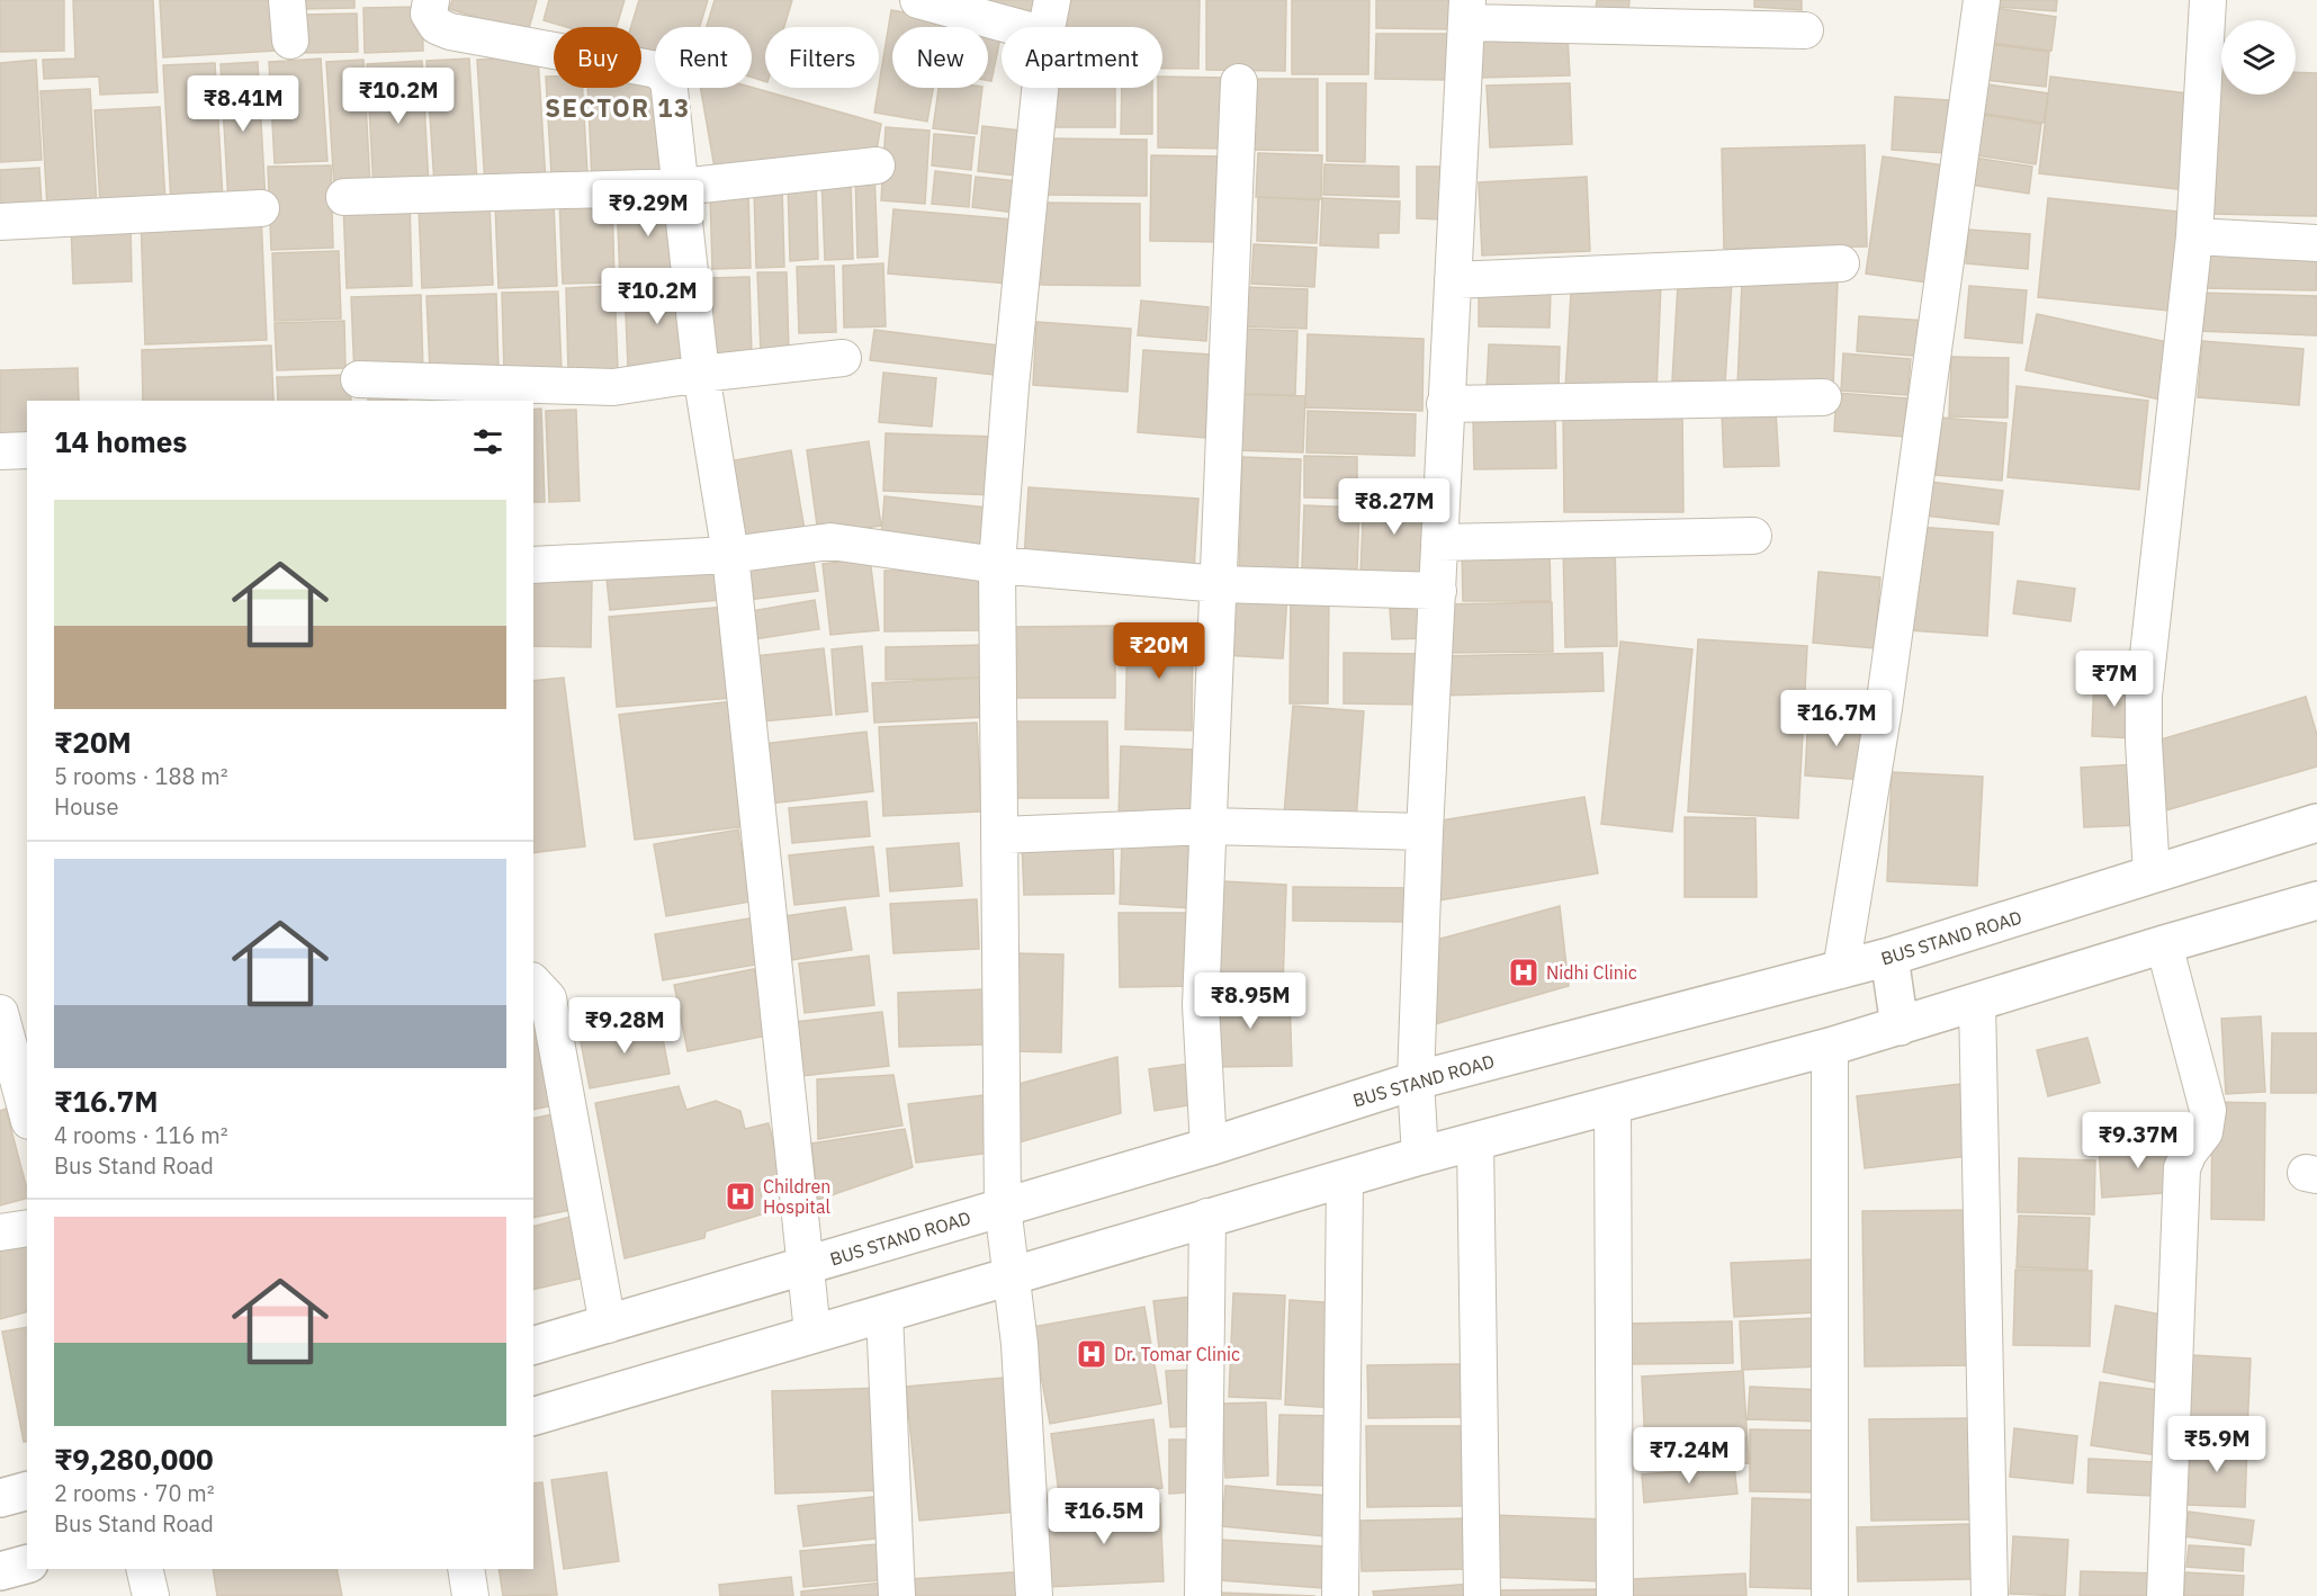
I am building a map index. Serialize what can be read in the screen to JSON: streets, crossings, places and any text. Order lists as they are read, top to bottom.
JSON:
{
  "streets": {
    "street": ["BUS STAND ROAD"]
  },
  "districts": ["SECTOR 13"],
  "places": {
    "hospital": ["Nidhi Clinic", "Children Hospital", "Dr. Tomar Clinic"]
  },
  "page": {
    "chip": [
      "Buy",
      "Rent",
      "Filters",
      "New",
      "Apartment"
    ],
    "price": [
      "₹10.2M",
      "₹8.41M",
      "₹9.29M",
      "₹10.2M",
      "₹8.27M",
      "₹20M",
      "₹7M",
      "₹16.7M",
      "₹8.95M",
      "₹9.28M",
      "₹9.37M",
      "₹5.9M",
      "₹7.24M",
      "₹16.5M"
    ],
    "heading": "14 homes",
    "list": [
      {
        "name": "₹20M",
        "note": "5 rooms · 188 m² · House"
      },
      {
        "name": "₹16.7M",
        "note": "4 rooms · 116 m² · Bus Stand Road"
      },
      {
        "name": "₹9,280,000",
        "note": "2 rooms · 70 m² · Bus Stand Road"
      }
    ]
  }
}
